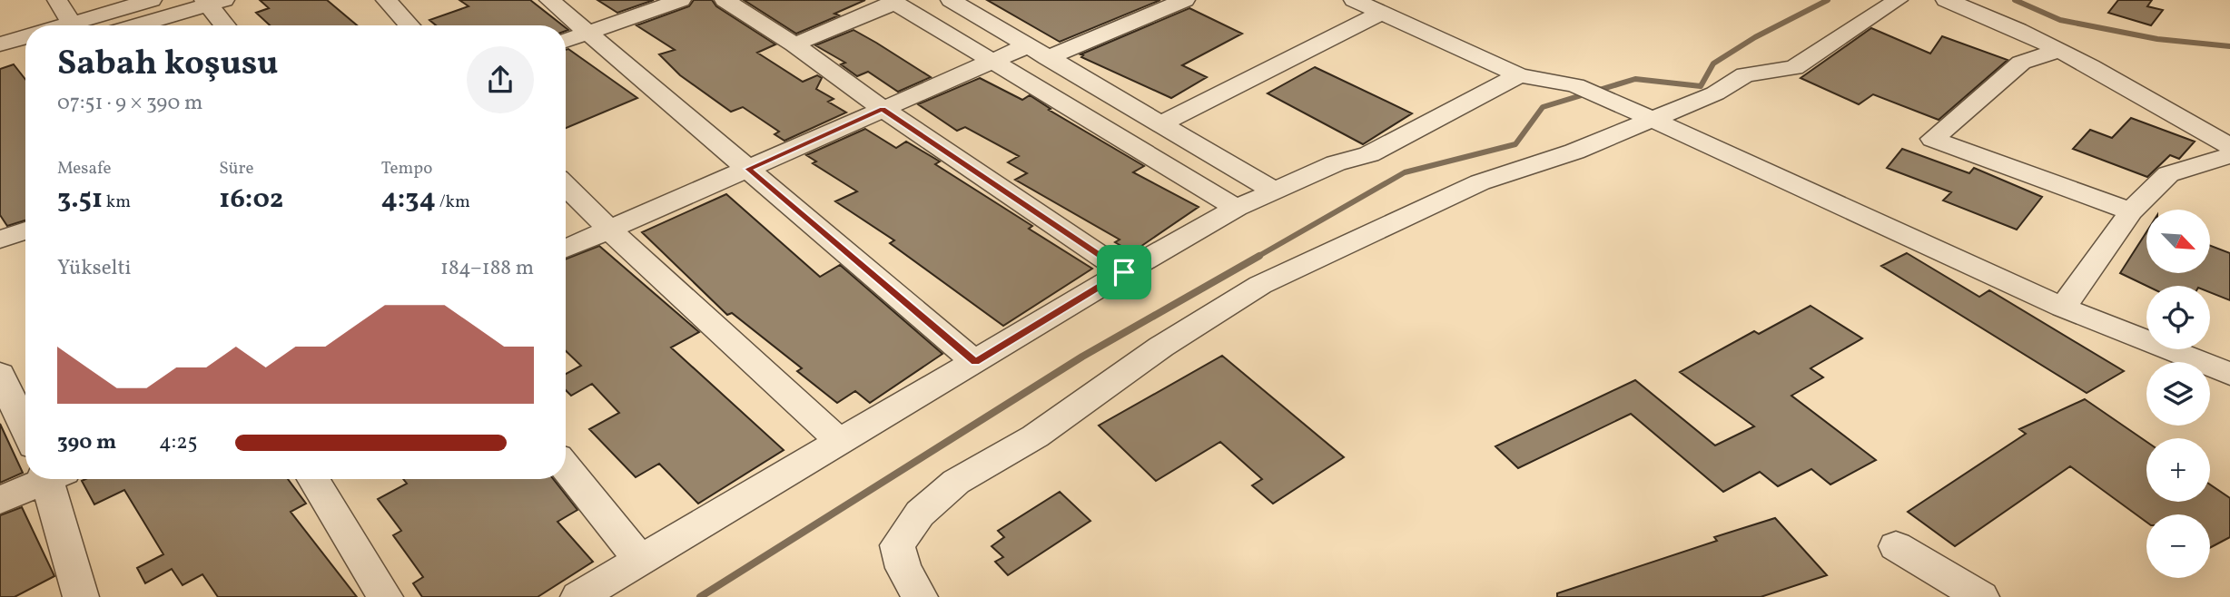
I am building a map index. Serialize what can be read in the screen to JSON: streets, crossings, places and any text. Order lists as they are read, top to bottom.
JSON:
{
  "north": "bottom right",
  "page": {
    "heading": ["Sabah koşusu", "07:51 · 9 × 390 m"],
    "stats": [
      ["Mesafe", "3.51 km"],
      ["Süre", "16:02"],
      ["Tempo", "4:34 /km"]
    ],
    "map_buttons": ["+", "−"],
    "chart": ["Yükselti", "184–188 m"],
    "list": [
      {
        "name": "390 m",
        "note": "4:25"
      }
    ]
  }
}
